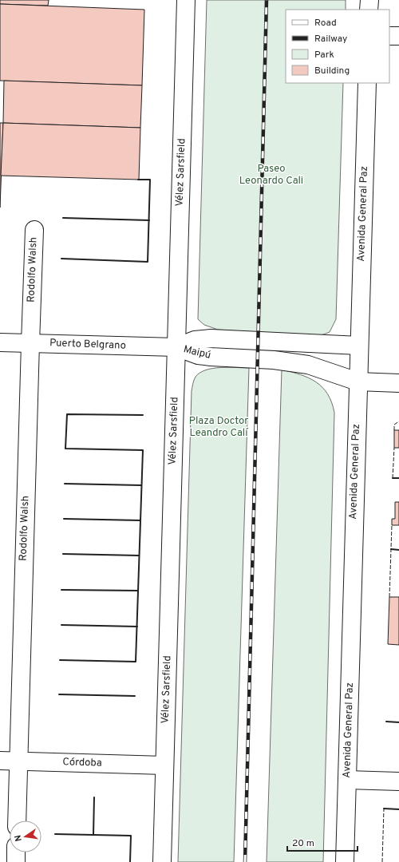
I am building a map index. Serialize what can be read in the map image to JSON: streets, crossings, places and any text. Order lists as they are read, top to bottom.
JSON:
{
  "streets": {
    "street": [
      "Vélez Sarsfield",
      "Avenida General Paz",
      "Rodolfo Walsh",
      "Puerto Belgrano",
      "Maipú",
      "Córdoba"
    ]
  },
  "crossings": [
    ["Vélez Sarsfield", "Puerto Belgrano"],
    ["Vélez Sarsfield", "Maipú"],
    ["Vélez Sarsfield", "Córdoba"],
    ["Avenida General Paz", "Maipú"],
    ["Rodolfo Walsh", "Puerto Belgrano"],
    ["Rodolfo Walsh", "Córdoba"],
    ["Puerto Belgrano", "Maipú"]
  ],
  "parks": ["Paseo Leonardo Cali", "Plaza Doctor Leandro Calí"],
  "legend": [
    "Road",
    "Railway",
    "Park",
    "Building"
  ],
  "scale_bar": "20 m",
  "north": "left"
}
